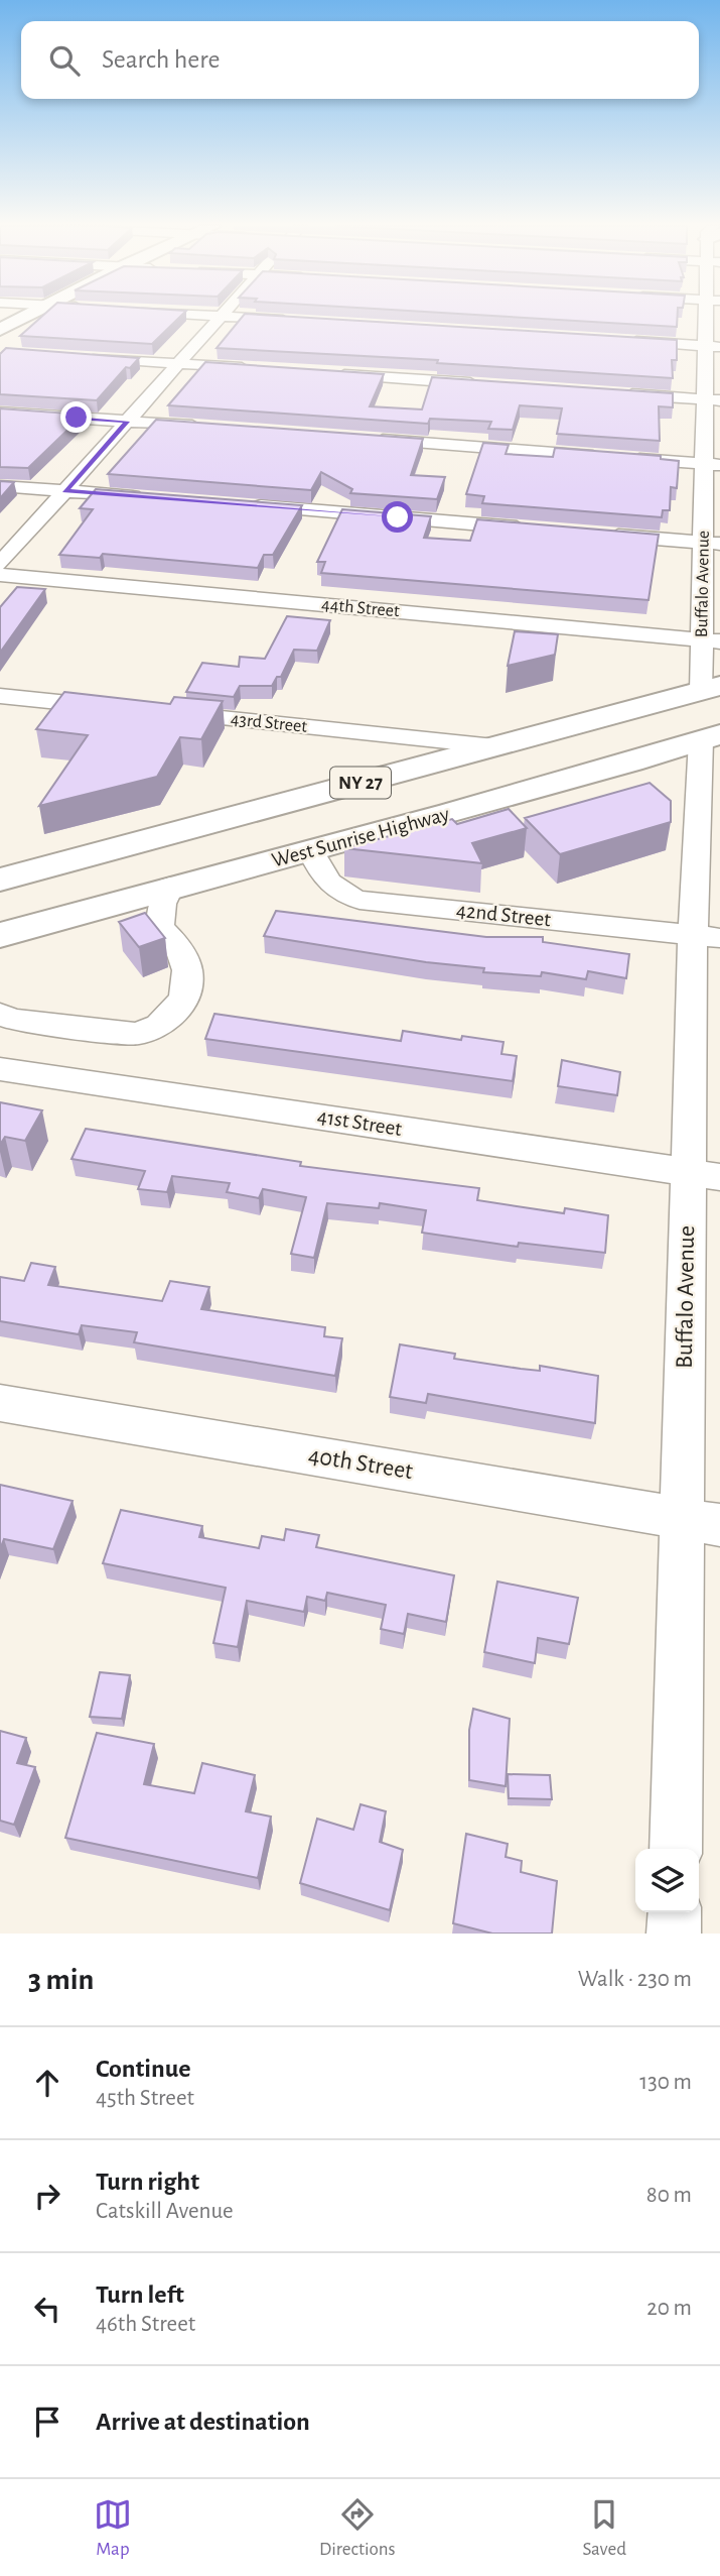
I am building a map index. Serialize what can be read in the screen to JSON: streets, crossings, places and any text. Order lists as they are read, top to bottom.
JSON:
{
  "streets": {
    "main road": ["NY 27", "West Sunrise Highway"],
    "street": [
      "Buffalo Avenue",
      "44th Street",
      "43rd Street",
      "42nd Street",
      "41st Street",
      "40th Street"
    ]
  },
  "crossings": [
    ["Buffalo Avenue", "44th Street"],
    ["Buffalo Avenue", "NY 27"],
    ["Buffalo Avenue", "West Sunrise Highway"],
    ["Buffalo Avenue", "42nd Street"],
    ["Buffalo Avenue", "41st Street"],
    ["Buffalo Avenue", "40th Street"],
    ["43rd Street", "NY 27"],
    ["West Sunrise Highway", "42nd Street"]
  ],
  "page": {
    "search": "Search here",
    "heading": ["3 min", "Walk · 230 m"],
    "list": [
      ["Continue", "45th Street", "130 m"],
      ["Turn right", "Catskill Avenue", "80 m"],
      ["Turn left", "46th Street", "20 m"],
      "Arrive at destination"
    ],
    "nav": ["Map", "Directions", "Saved"]
  }
}
